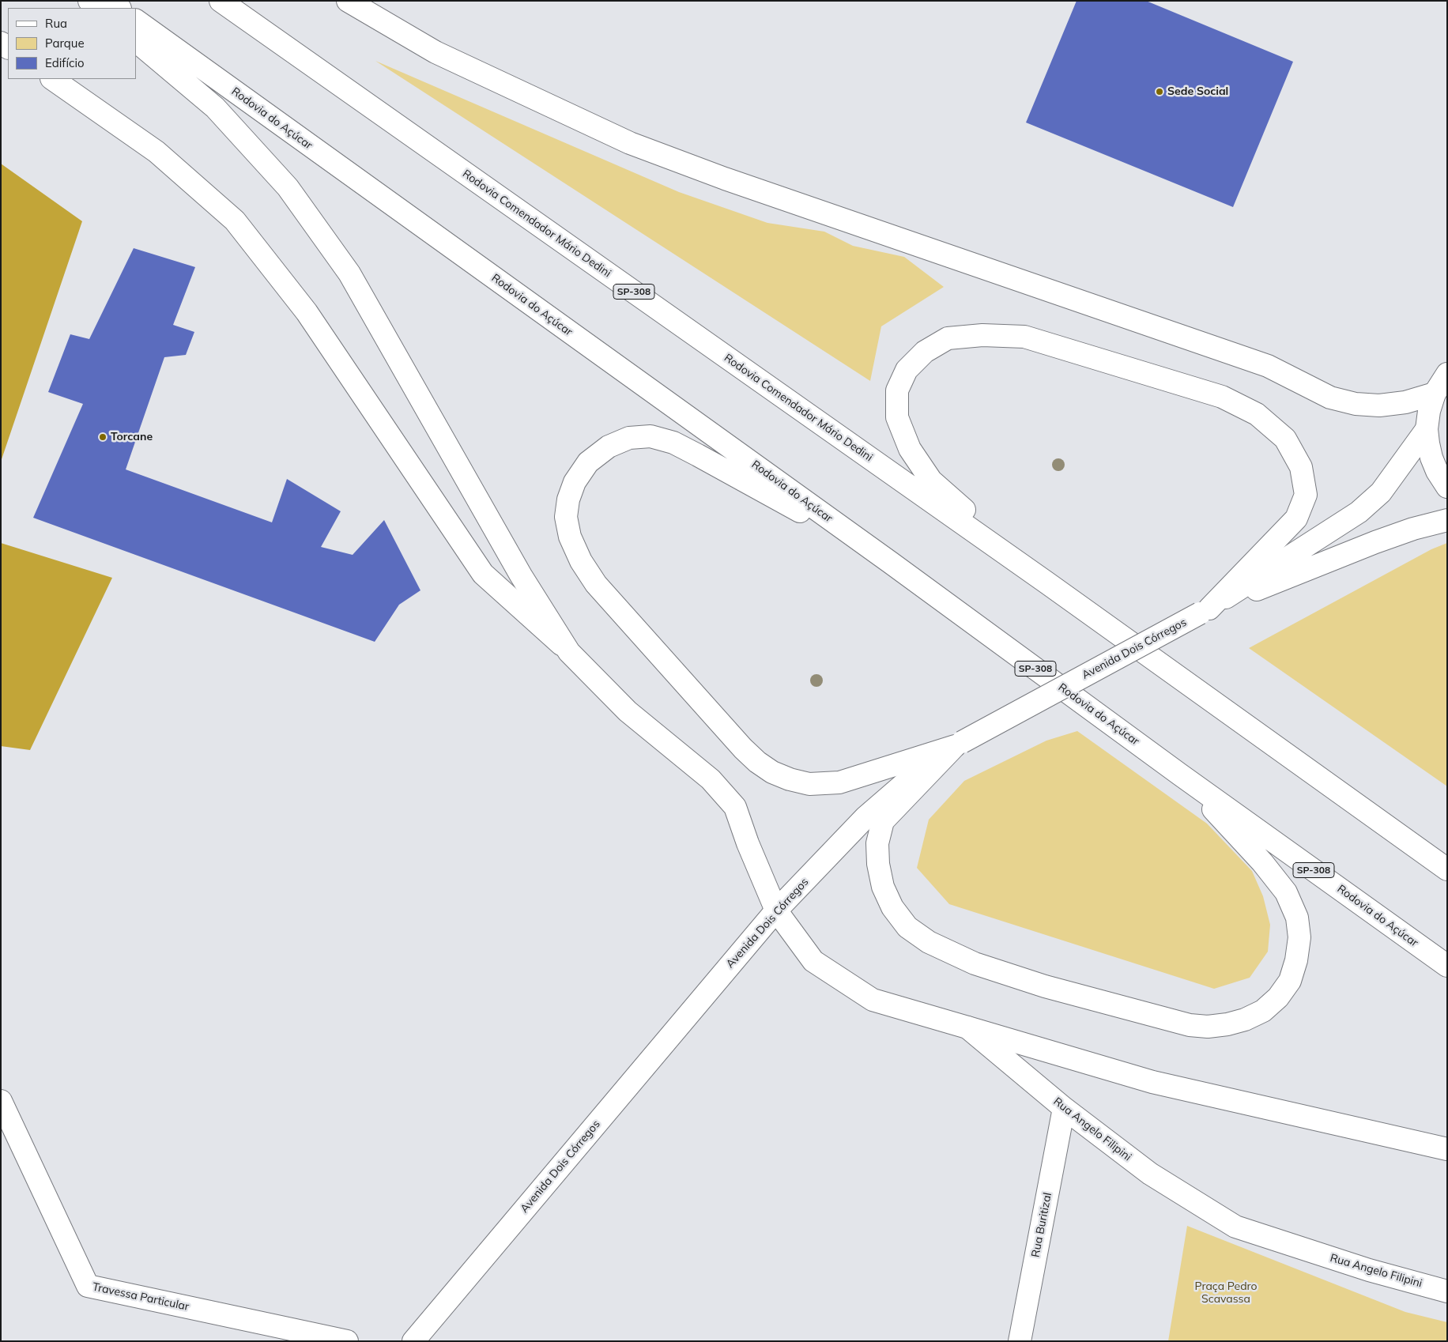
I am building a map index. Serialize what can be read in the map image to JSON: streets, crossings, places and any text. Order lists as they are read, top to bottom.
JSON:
{
  "streets": {
    "main road": [
      "Rodovia do Açúcar",
      "Rodovia Comendador Mário Dedini",
      "SP-308",
      "Avenida Dois Córregos",
      "Rua Angelo Filipini",
      "Rua Buritizal",
      "Travessa Particular"
    ]
  },
  "crossings": [
    ["Rodovia Comendador Mário Dedini", "SP-308"],
    ["Avenida Dois Córregos", "Rua Angelo Filipini"],
    ["Rua Angelo Filipini", "Rua Buritizal"]
  ],
  "parks": ["Praça Pedro Scavassa"],
  "places": ["Sede Social", "Torcane"],
  "legend": ["Rua", "Parque", "Edifício"]
}
